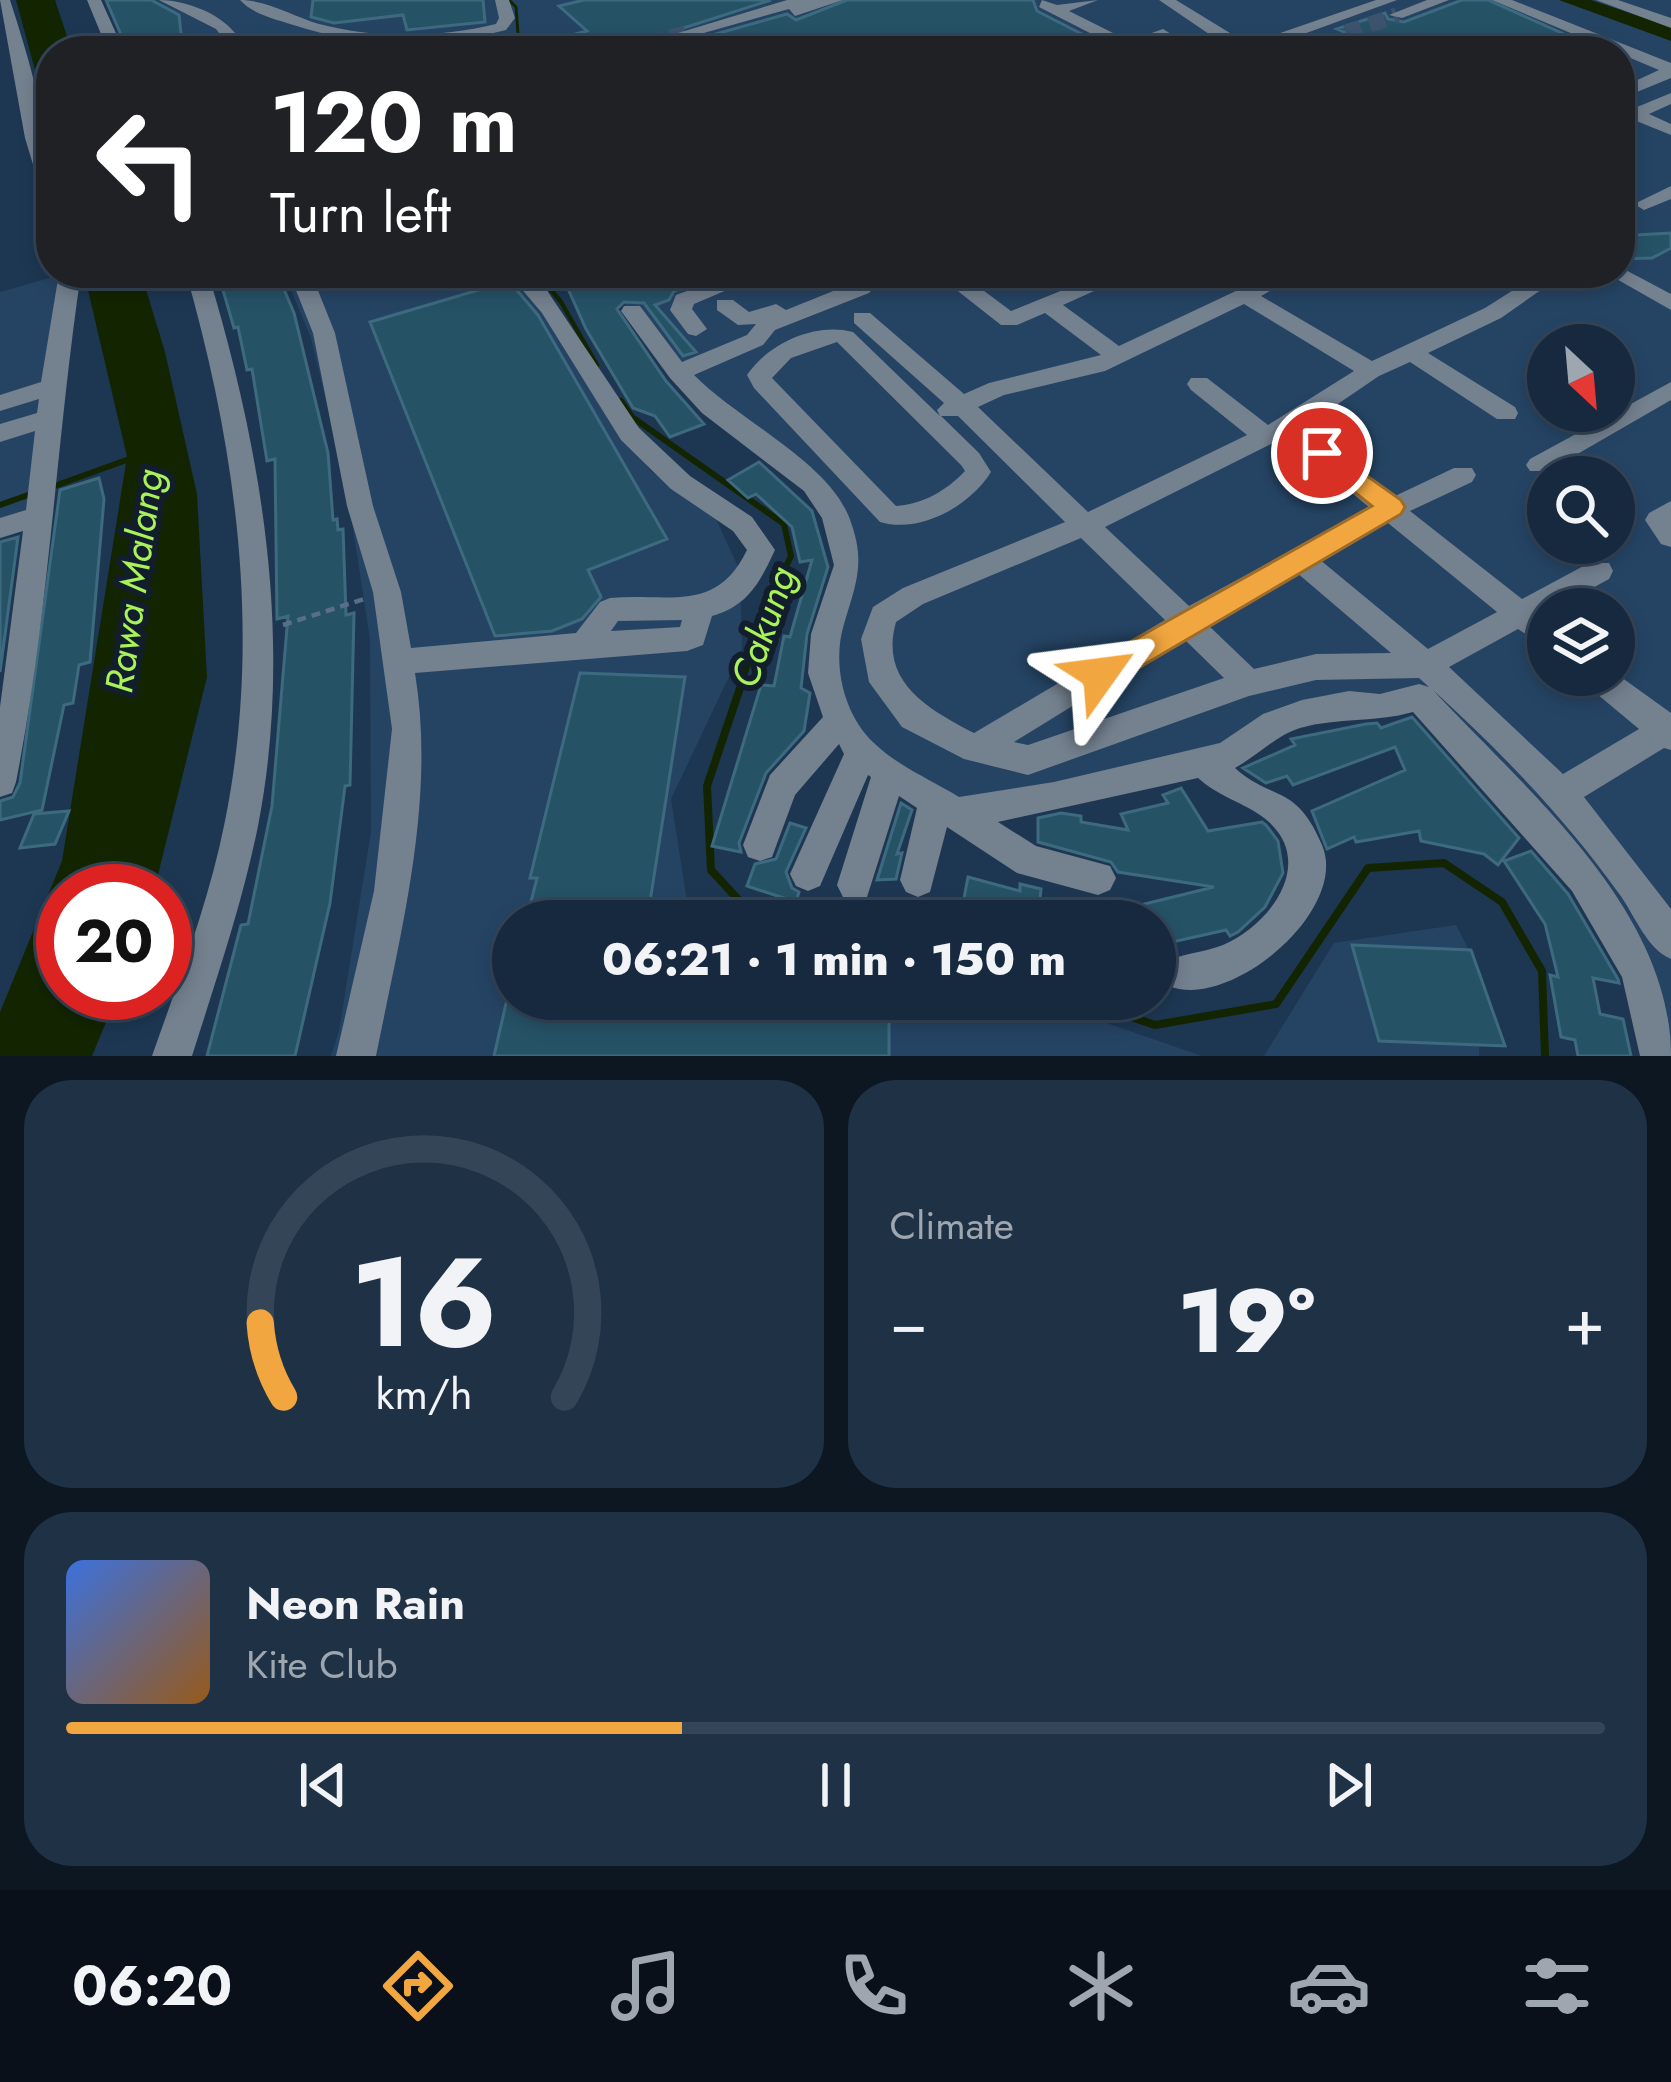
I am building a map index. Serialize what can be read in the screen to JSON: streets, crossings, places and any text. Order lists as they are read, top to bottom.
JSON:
{
  "water": ["Rawa Malang", "Cakung"],
  "north": "bottom right",
  "page": {
    "turn": ["120 m", "Turn left"],
    "limit": "20",
    "trip": "06:21 · 1 min · 150 m",
    "tile": "Climate",
    "heat": ["−", "19°", "+"],
    "song": ["Neon Rain", "Kite Club"],
    "tabs": "06:20",
    "gauge": ["16", "km/h"]
  }
}
